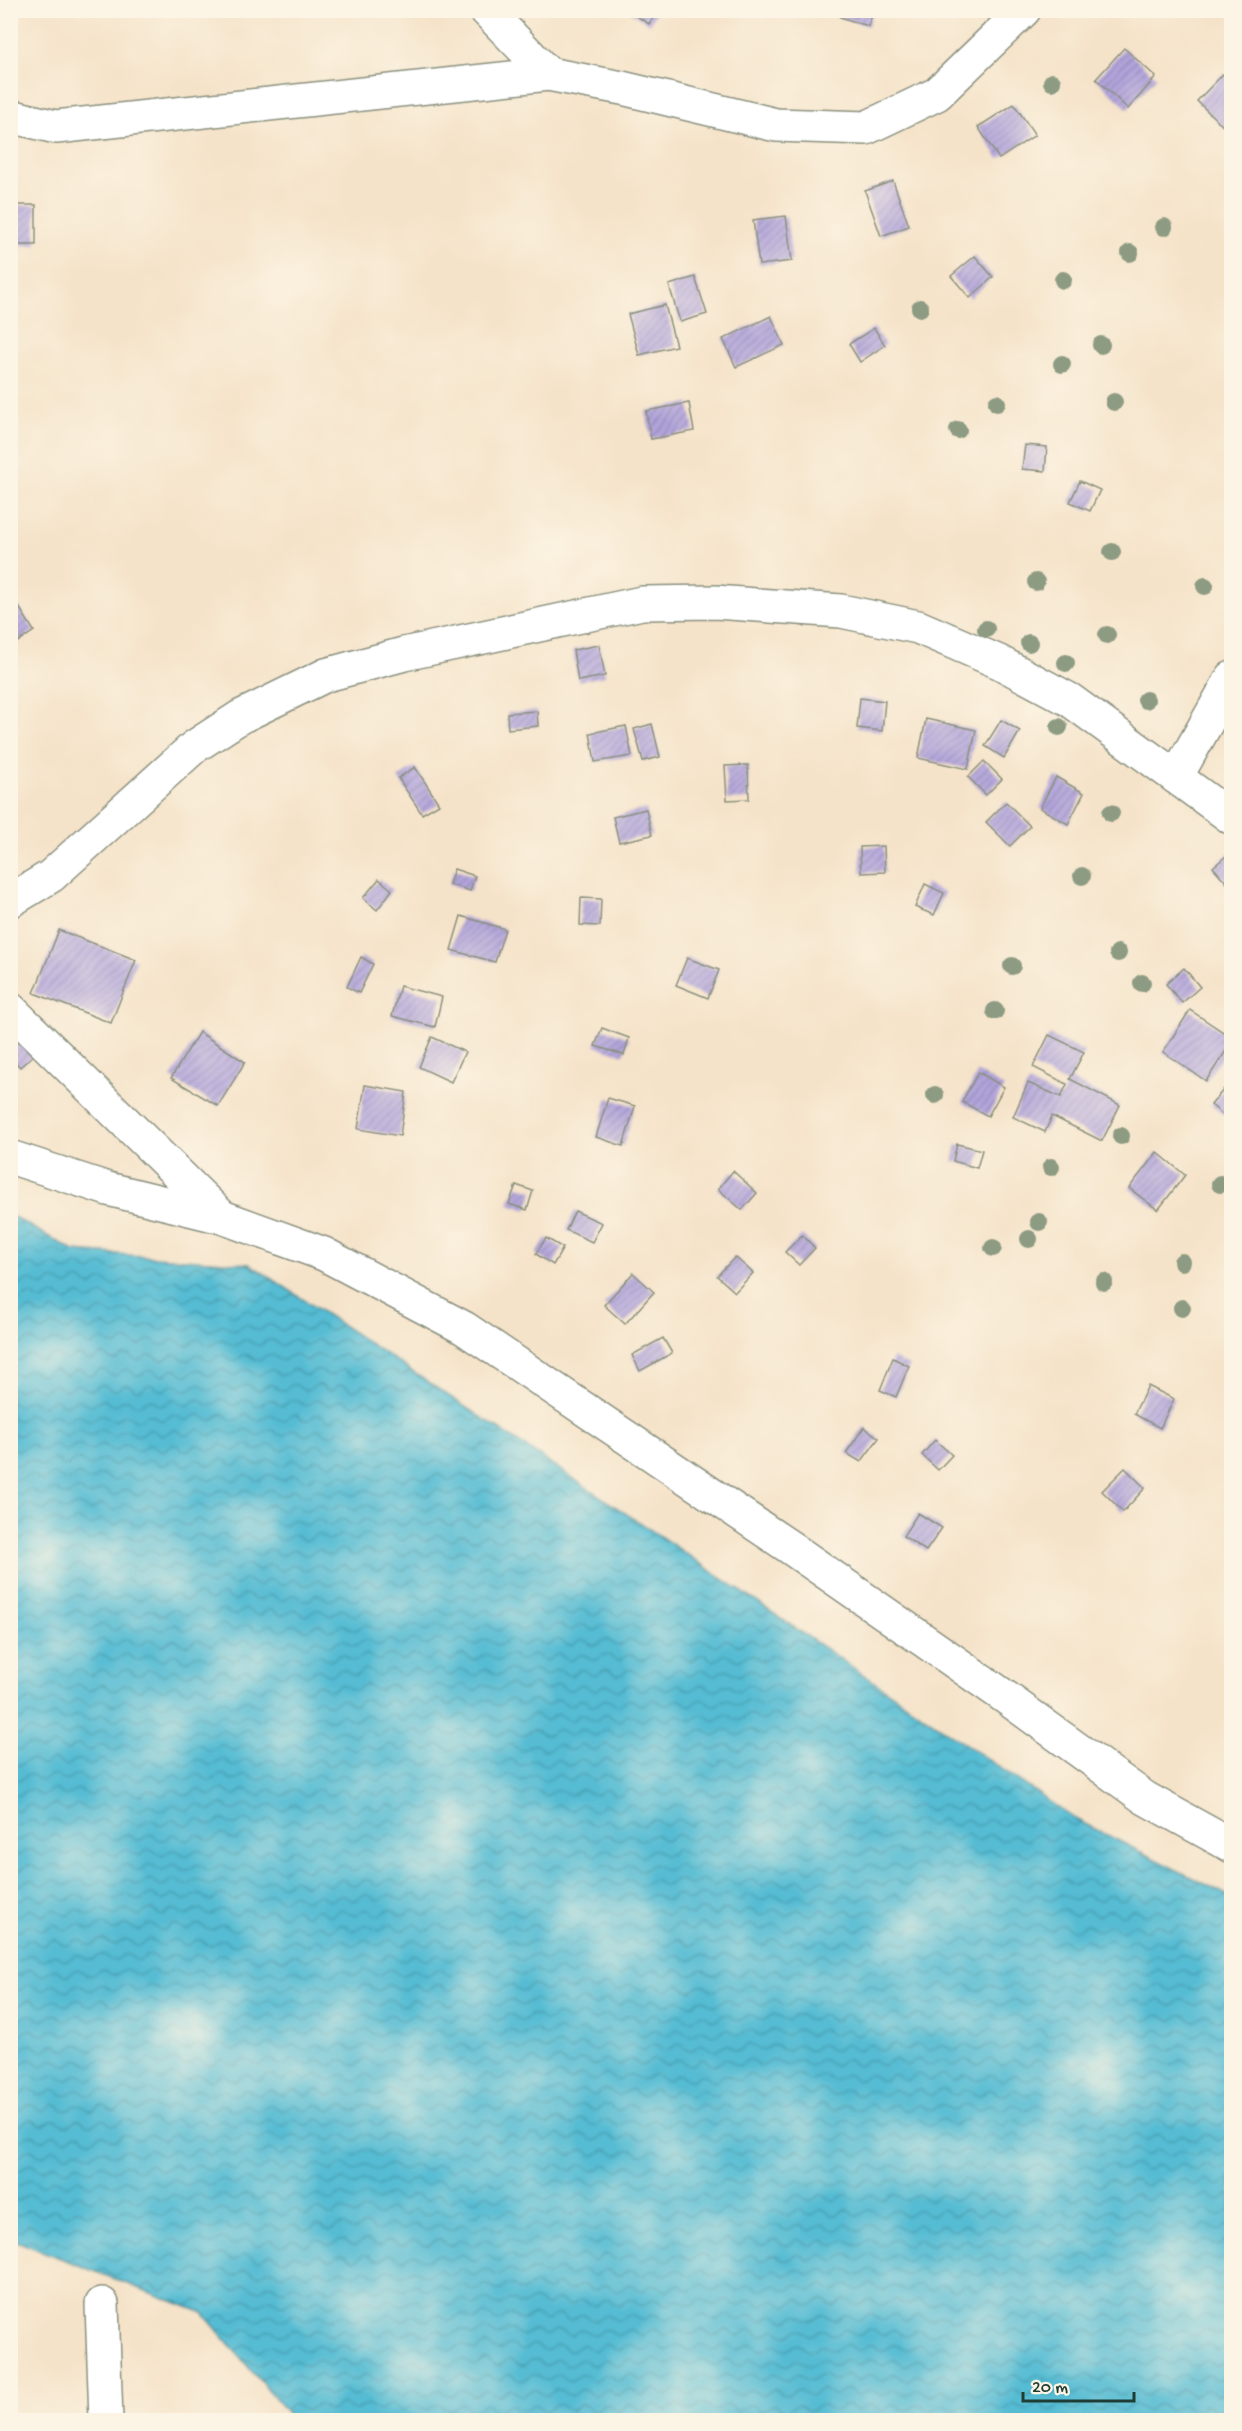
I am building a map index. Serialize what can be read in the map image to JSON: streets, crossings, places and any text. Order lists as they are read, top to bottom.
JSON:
{
  "scale_bar": "20 m"
}
